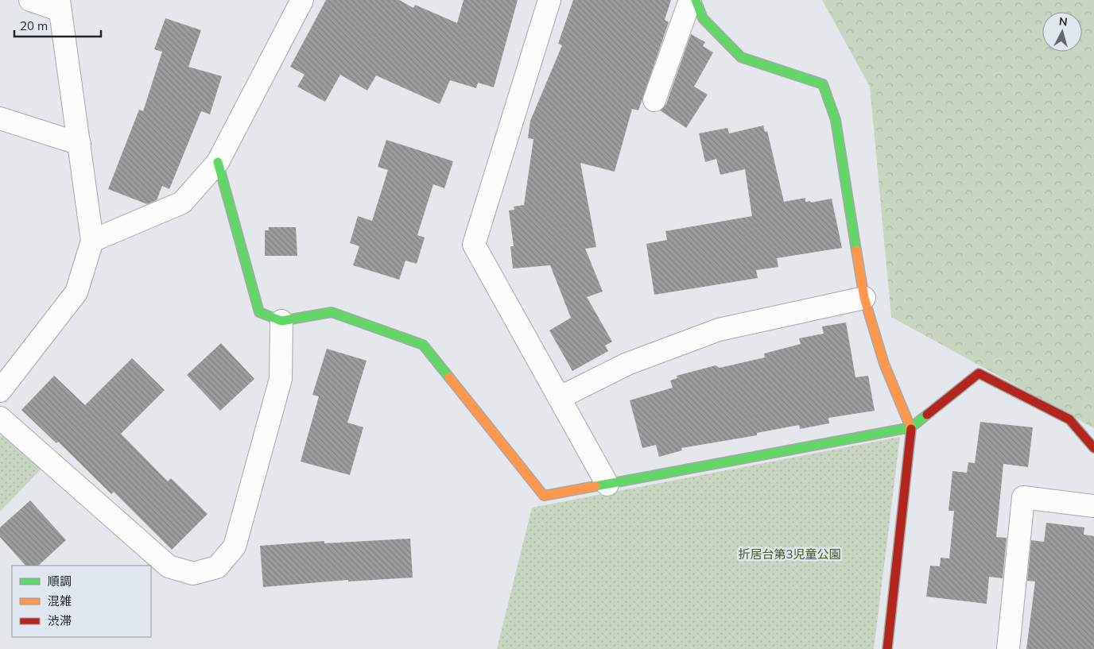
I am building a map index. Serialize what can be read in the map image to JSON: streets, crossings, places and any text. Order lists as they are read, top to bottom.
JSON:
{
  "parks": ["折居台第3児童公園"],
  "legend": ["順調", "混雑", "渋滞"],
  "scale_bar": "20 m",
  "north": "top"
}
